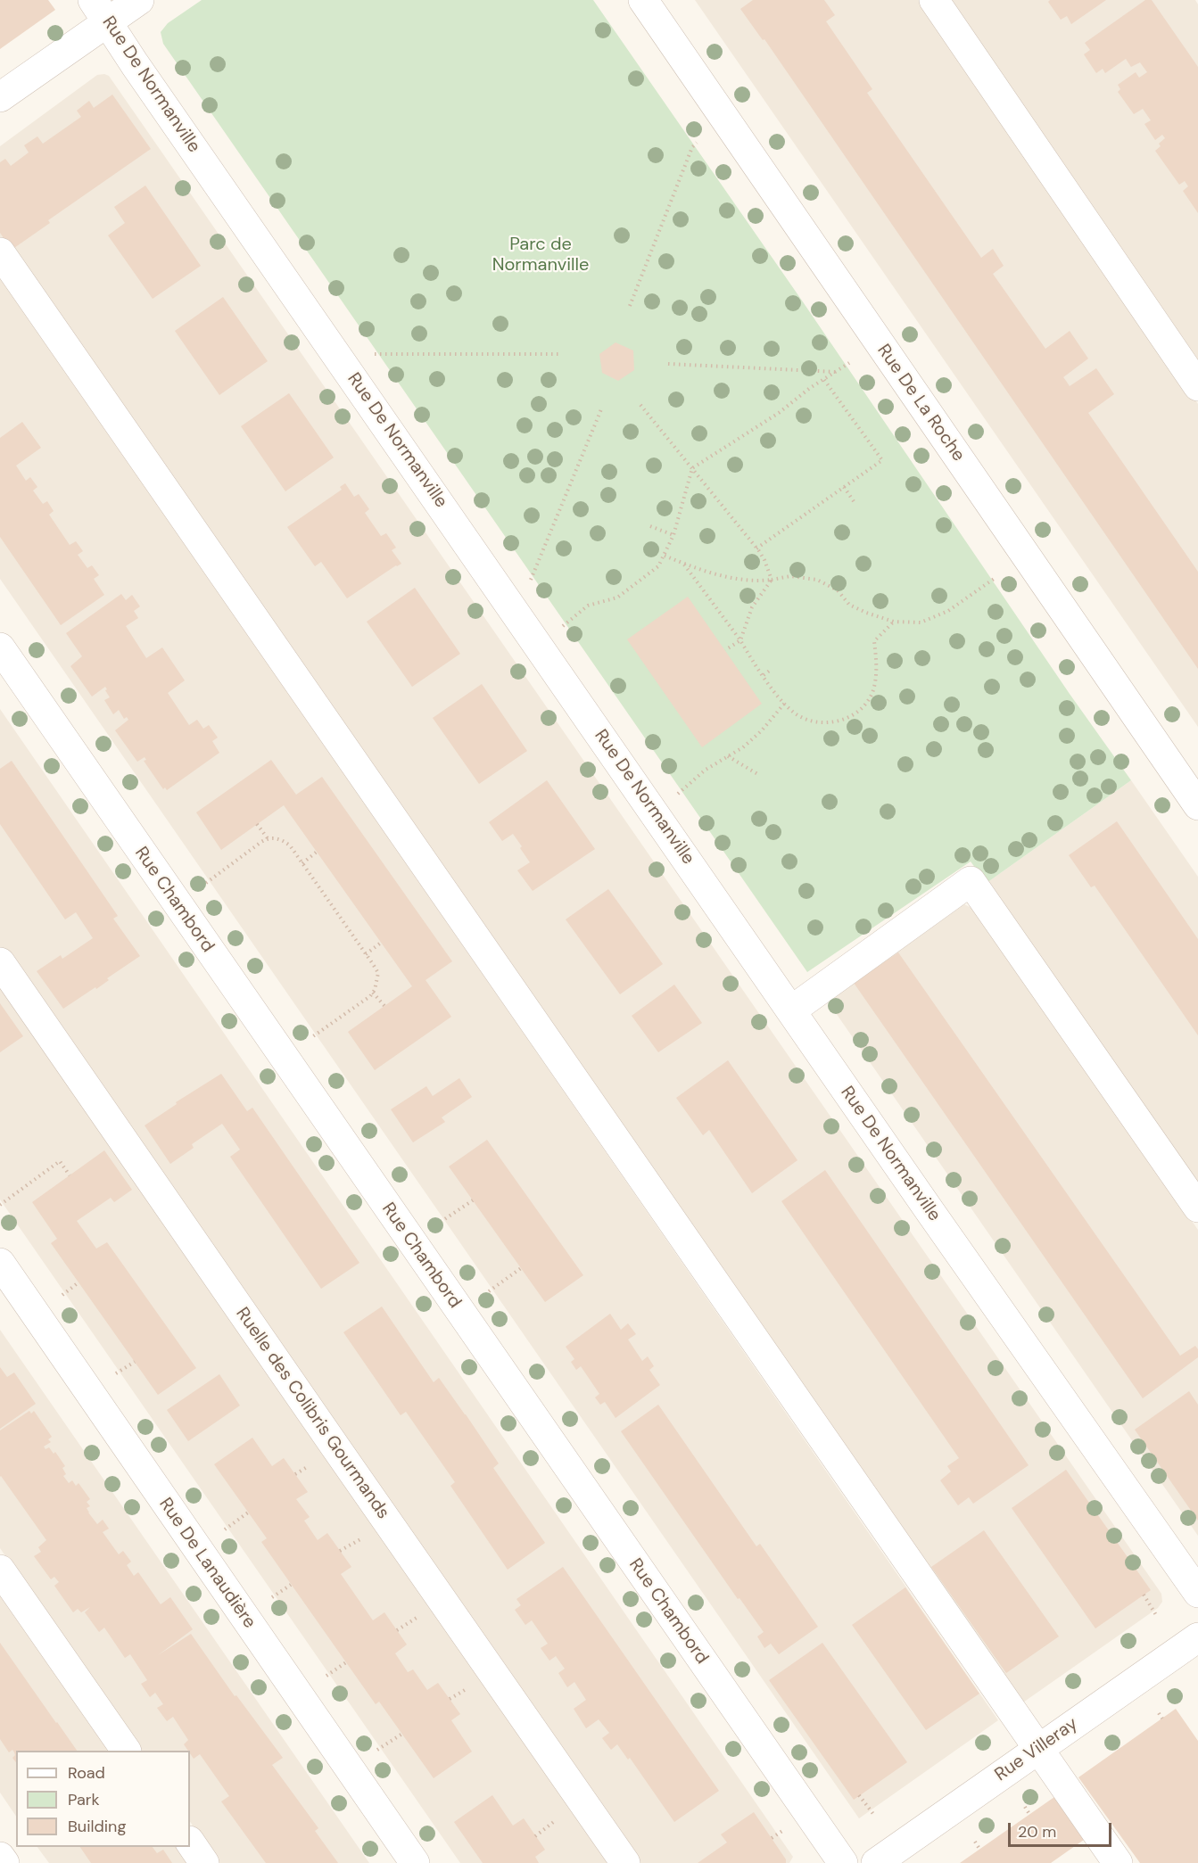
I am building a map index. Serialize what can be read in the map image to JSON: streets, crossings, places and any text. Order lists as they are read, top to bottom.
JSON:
{
  "streets": {
    "street": [
      "Rue De Normanville",
      "Rue De La Roche",
      "Rue Chambord",
      "Ruelle des Colibris Gourmands",
      "Rue De Lanaudière",
      "Rue Villeray"
    ]
  },
  "parks": ["Parc de Normanville"],
  "legend": ["Road", "Park", "Building"],
  "scale_bar": "20 m"
}
